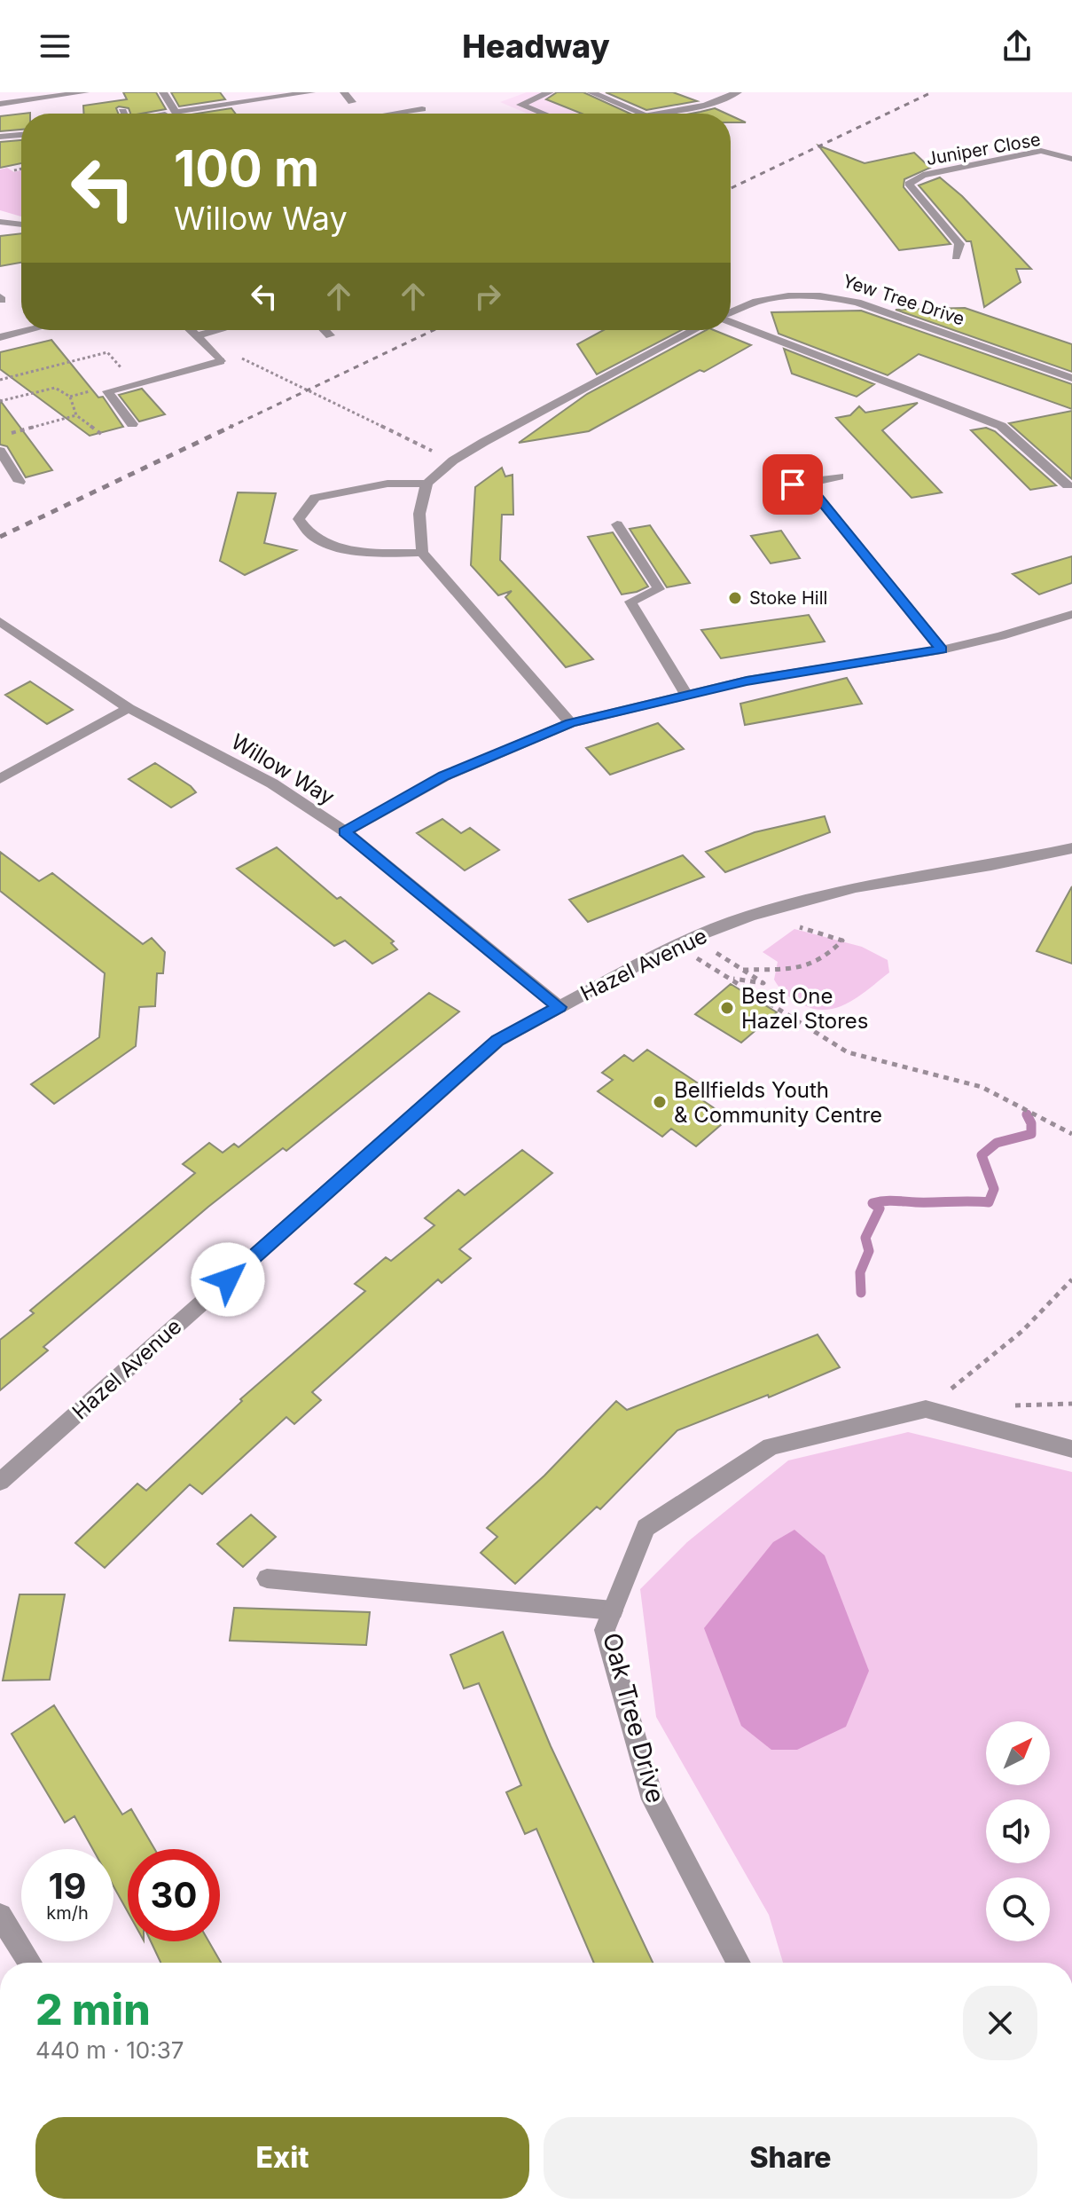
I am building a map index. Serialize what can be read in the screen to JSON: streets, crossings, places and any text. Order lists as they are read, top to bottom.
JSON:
{
  "streets": {
    "street": [
      "Juniper Close",
      "Yew Tree Drive",
      "Willow Way",
      "Hazel Avenue",
      "Oak Tree Drive"
    ]
  },
  "crossings": [
    ["Willow Way", "Hazel Avenue"]
  ],
  "places": ["Stoke Hill", "Best One Hazel Stores", "Bellfields Youth & Community Centre"],
  "north": "top right",
  "page": {
    "header": "Headway",
    "turn": ["100 m", "Willow Way"],
    "speed": "19 km/h",
    "limit": "30",
    "heading": ["2 min", "440 m · 10:37"],
    "buttons": ["Exit", "Share"]
  }
}
